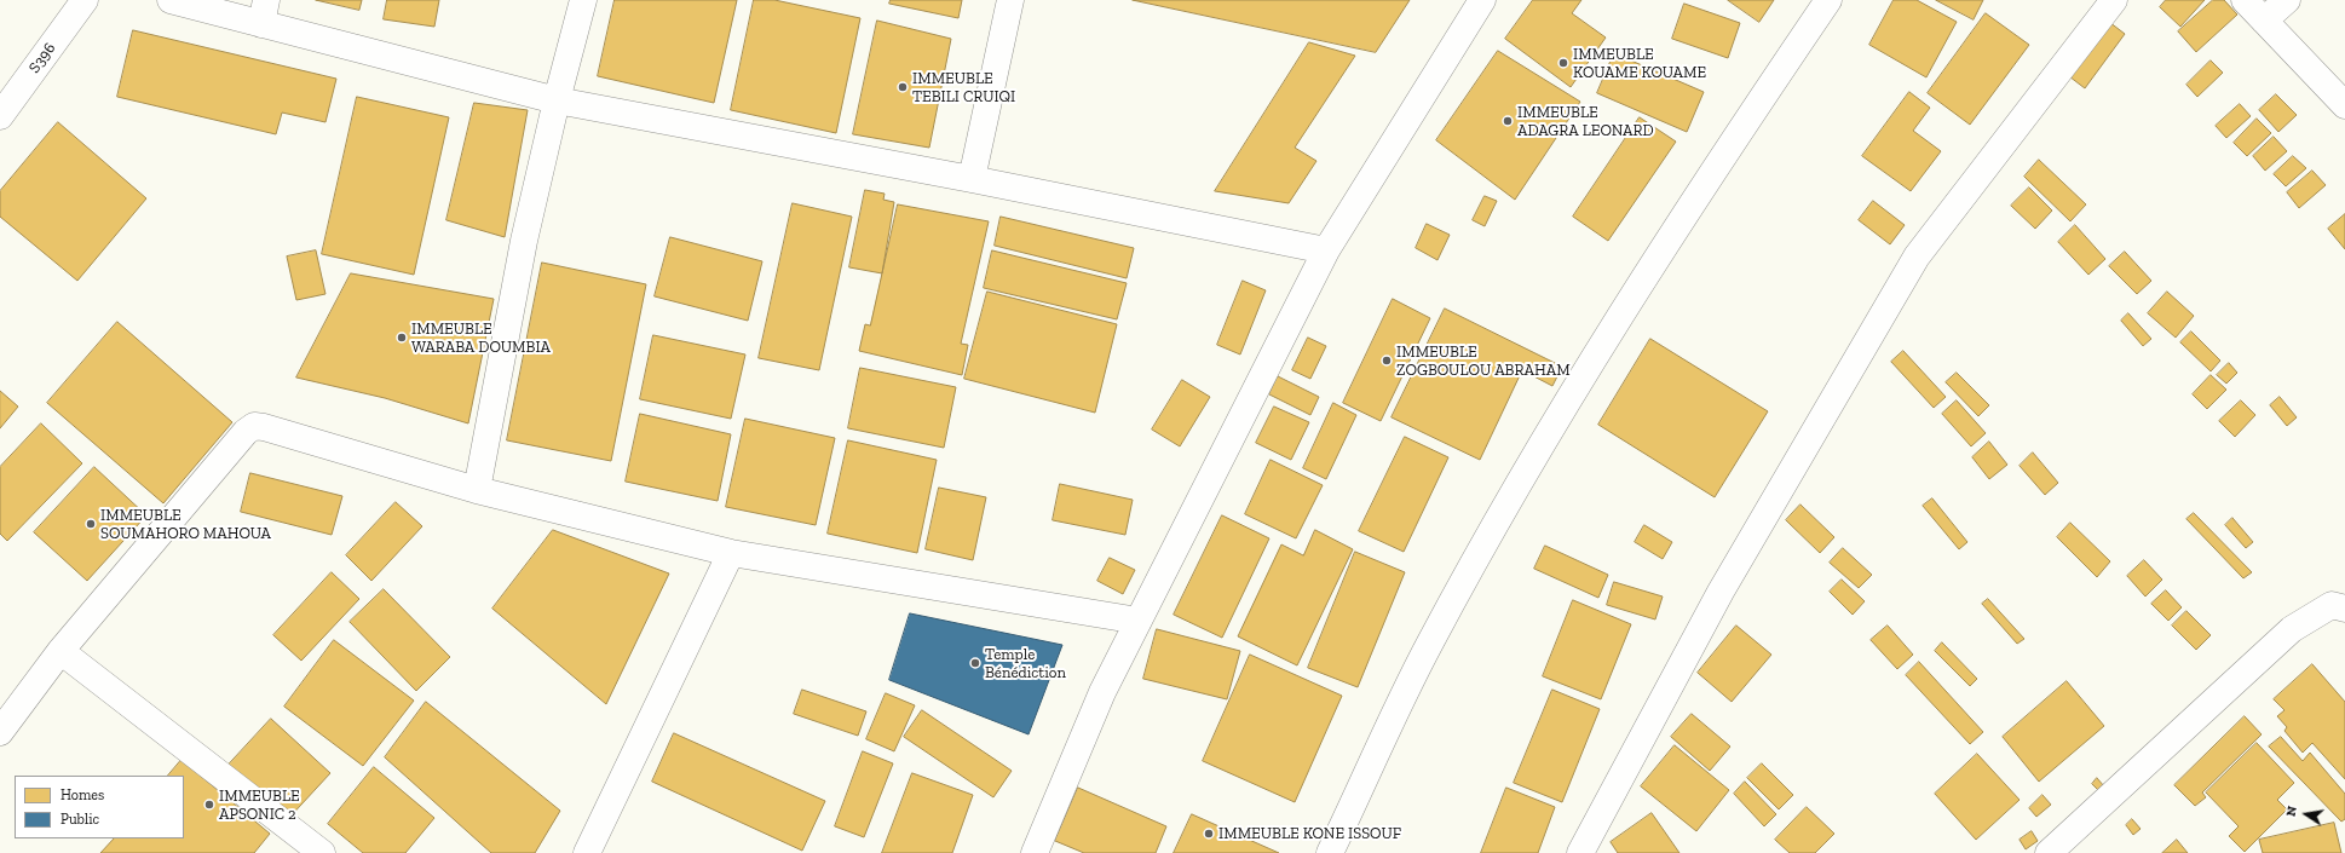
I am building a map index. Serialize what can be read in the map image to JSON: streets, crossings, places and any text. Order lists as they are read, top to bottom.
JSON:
{
  "streets": {
    "street": ["S396"]
  },
  "places": [
    "IMMEUBLE KOUAME KOUAME",
    "IMMEUBLE TEBILI CRUIQI",
    "IMMEUBLE ADAGRA LEONARD",
    "IMMEUBLE WARABA DOUMBIA",
    "IMMEUBLE ZOGBOULOU ABRAHAM",
    "IMMEUBLE SOUMAHORO MAHOUA",
    "Temple Bénédiction",
    "IMMEUBLE APSONIC 2",
    "IMMEUBLE KONE ISSOUF"
  ],
  "legend": ["Homes", "Public"],
  "north": "left"
}
